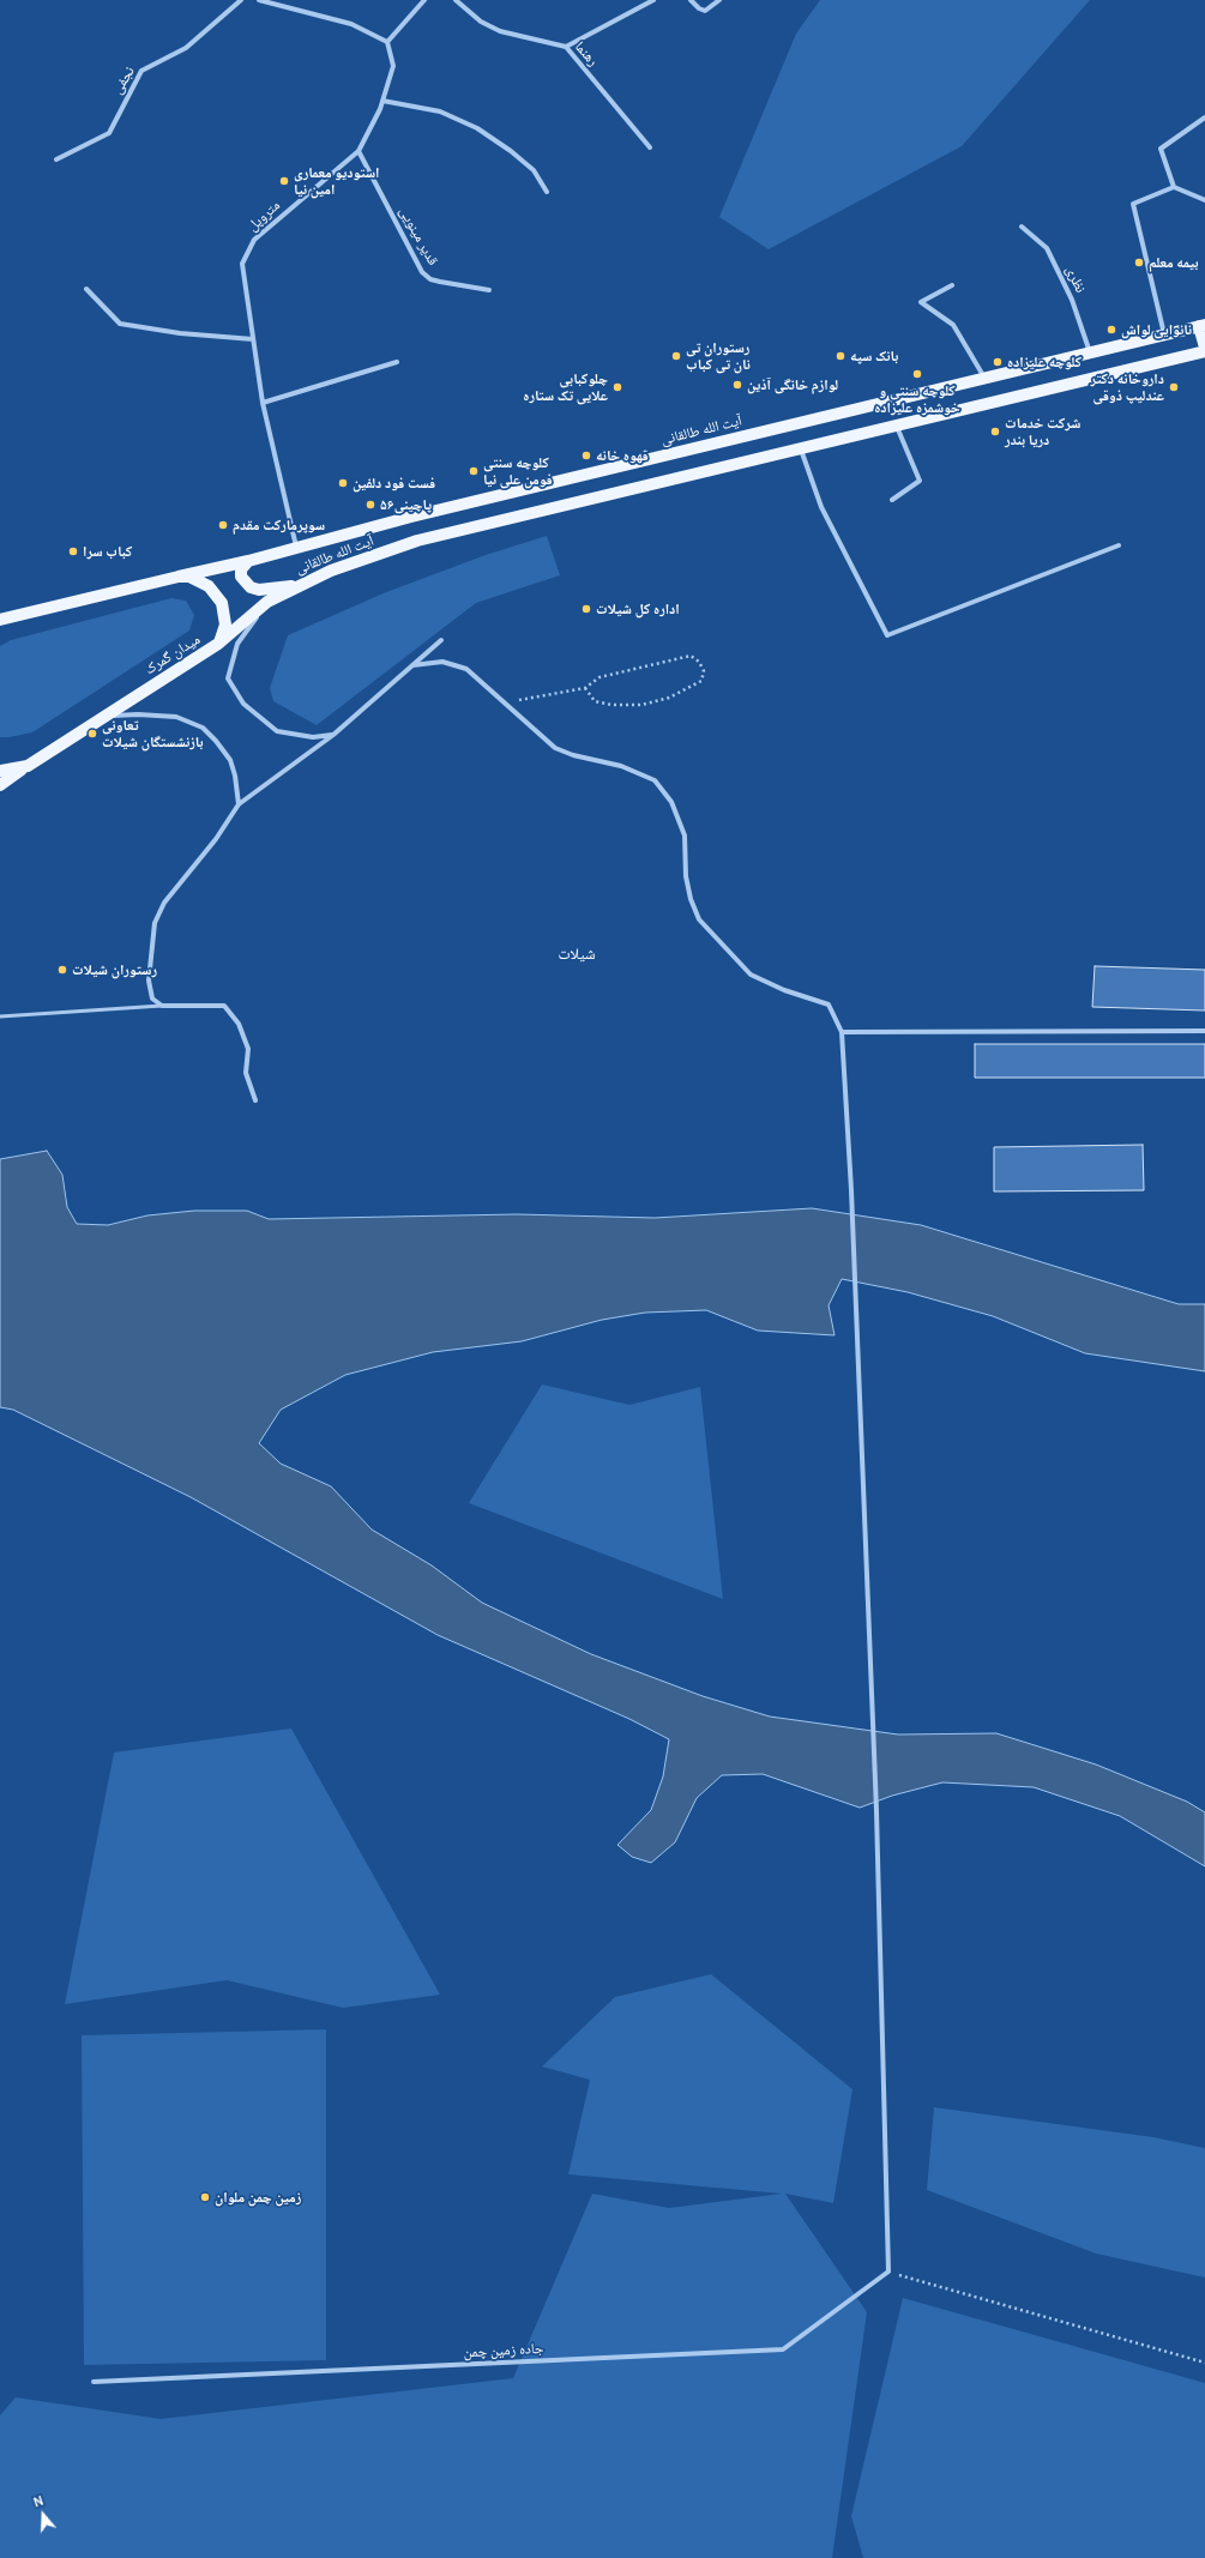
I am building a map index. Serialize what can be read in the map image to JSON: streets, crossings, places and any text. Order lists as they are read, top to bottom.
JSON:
{
  "streets": {
    "main road": ["آیت الله طالقانی", "میدان گمرک"],
    "street": [
      "رهنما",
      "نجفی",
      "متروپل",
      "قدیر مینویی",
      "نظری",
      "جاده زمین چمن"
    ]
  },
  "crossings": [
    ["متروپل", "قدیر مینویی"],
    ["متروپل", "آیت الله طالقانی"],
    ["نظری", "آیت الله طالقانی"],
    ["آیت الله طالقانی", "میدان گمرک"]
  ],
  "districts": ["شیلات"],
  "places": [
    "استودیو معماری امین نیا",
    "بیمه معلم",
    "نانوایی لواش",
    "رستوران تی نان تی کباب",
    "بانک سپه",
    "کلوچه علیزاده",
    "کلوچه سنتی و خوشمزه علیزاده",
    "لوازم خانگی آذین",
    "چلوکبابی علایی تک ستاره",
    "داروخانه دکتر عندلیپ ذوقی",
    "شرکت خدمات دریا بندر",
    "قهوه خانه",
    "کلوچه سنتی فومن علی نیا",
    "فست فود دلفین",
    "پاچینی۵۶",
    "سوپرمارکت مقدم",
    "کباب سرا",
    "اداره کل شیلات",
    "تعاونی بازنشستگان شیلات",
    "رستوران شیلات",
    "زمین چمن ملوان"
  ],
  "north": "top"
}
